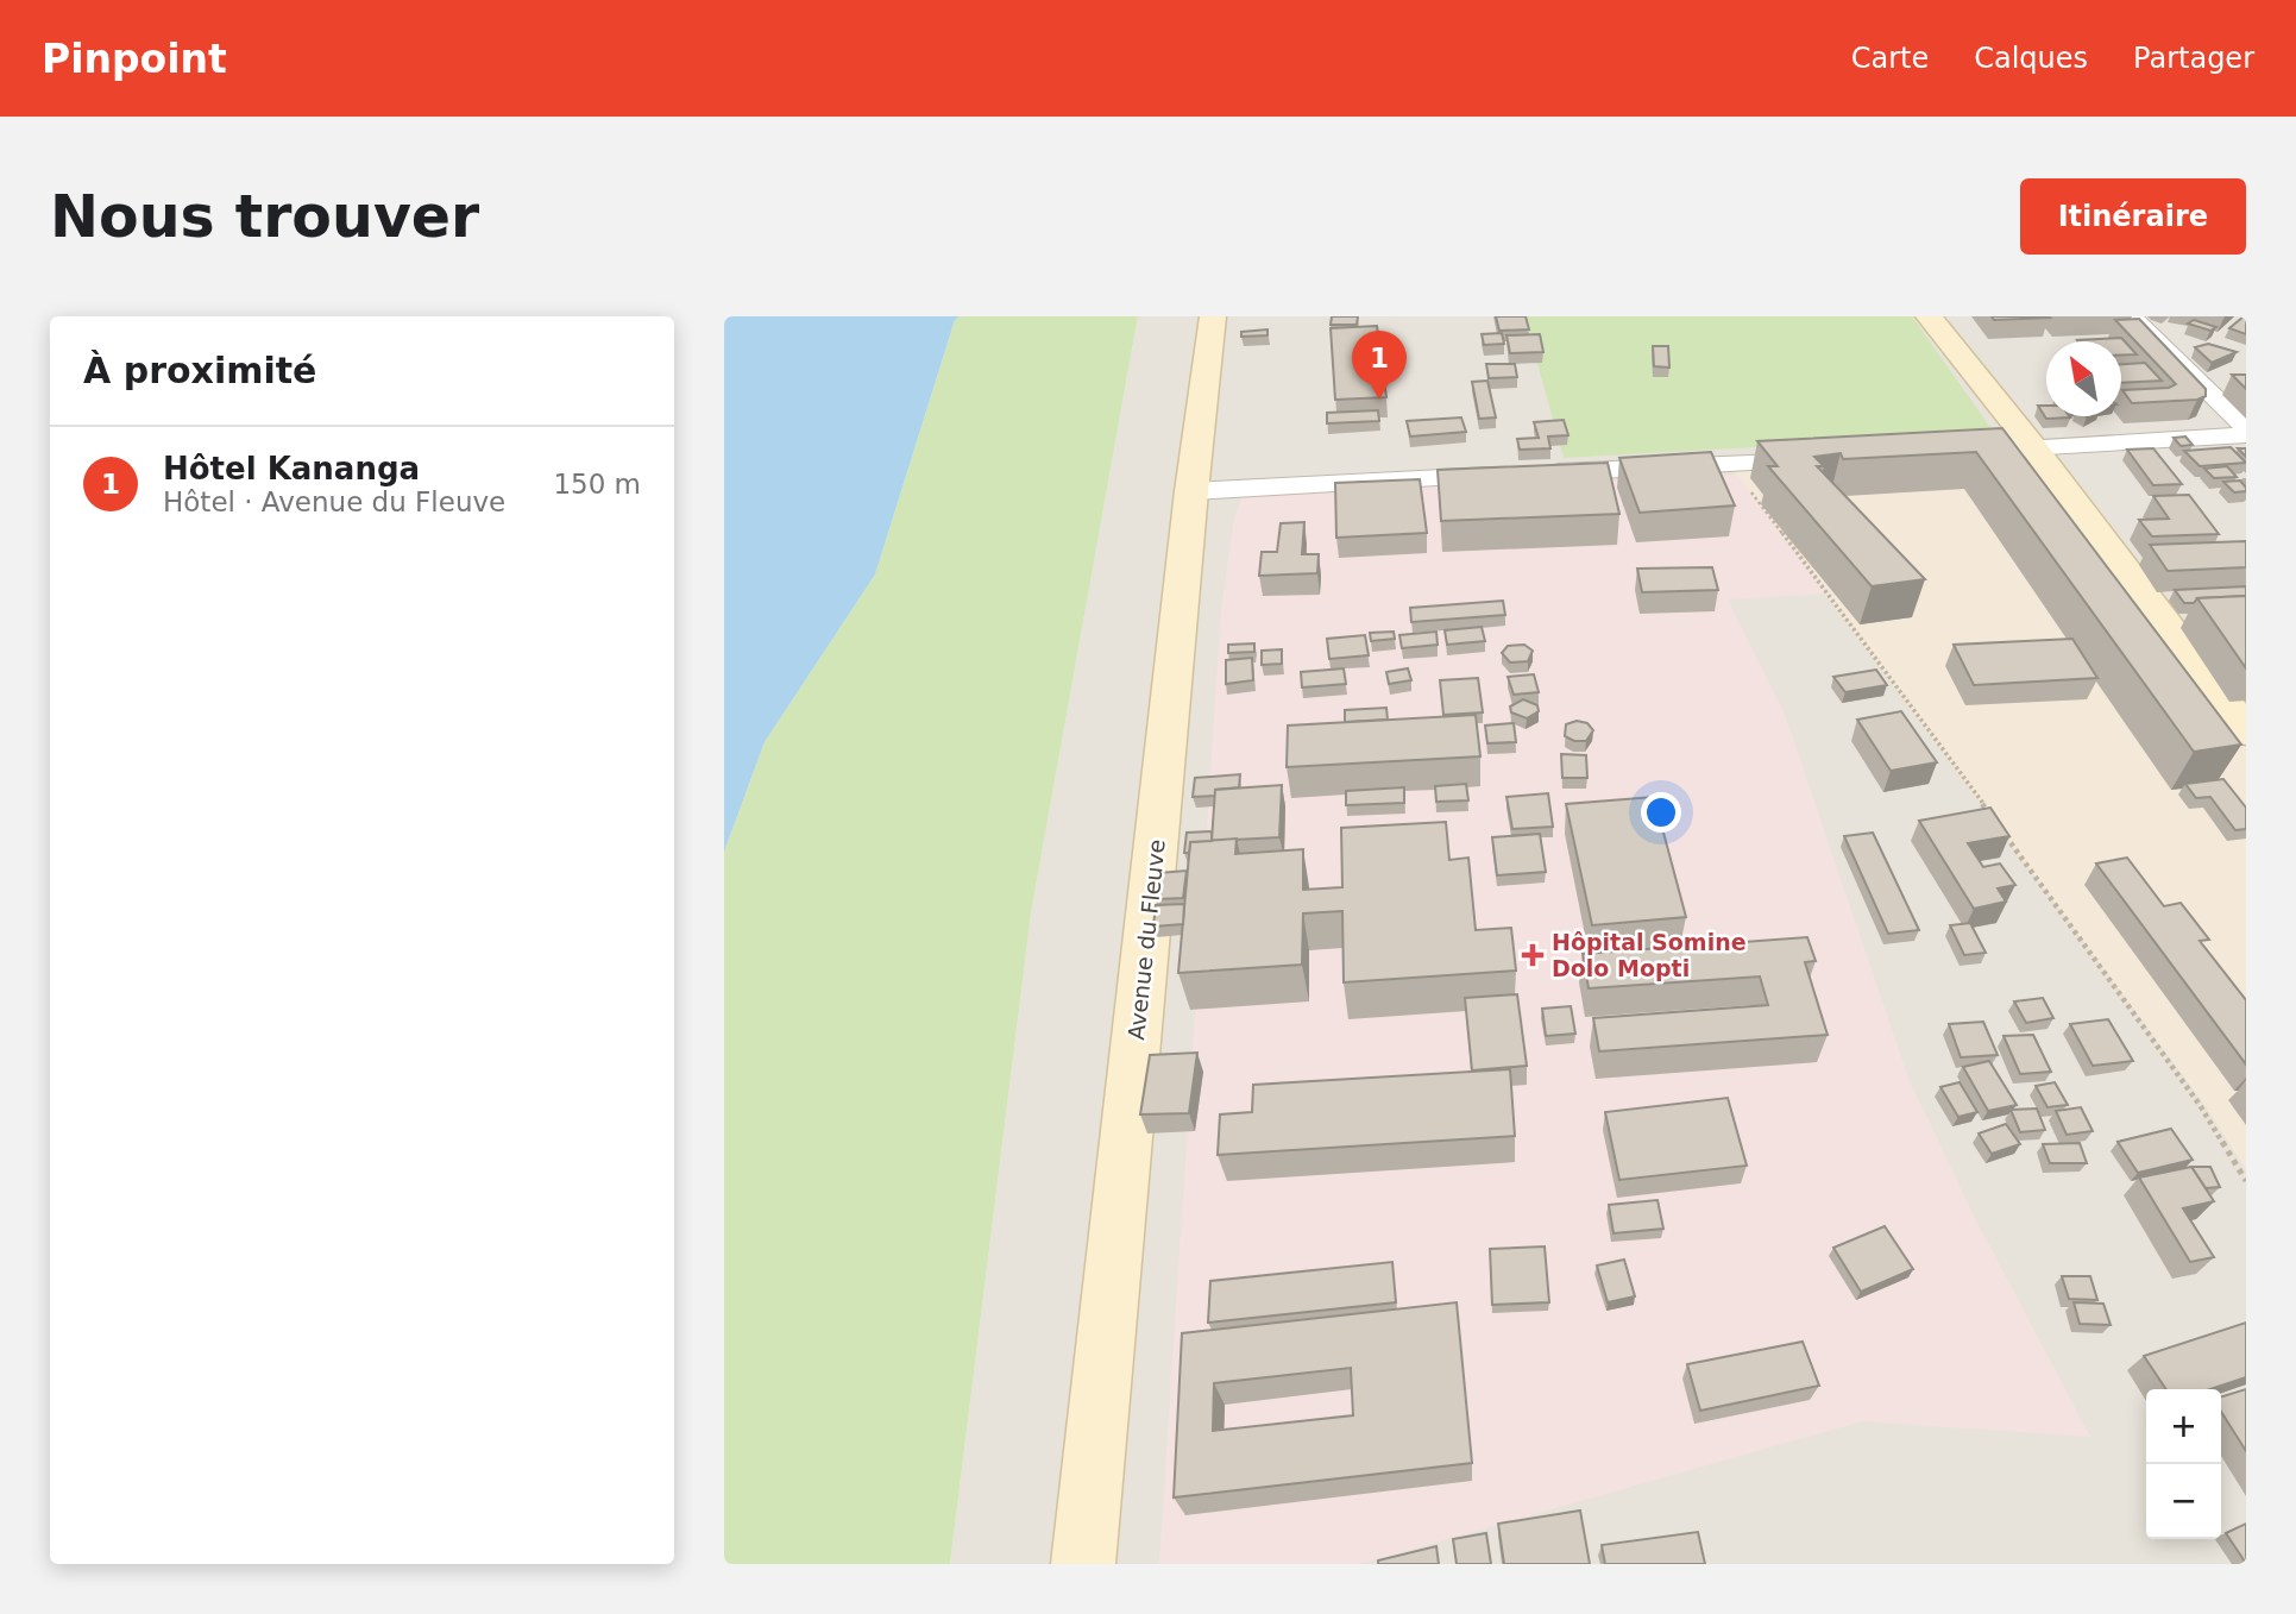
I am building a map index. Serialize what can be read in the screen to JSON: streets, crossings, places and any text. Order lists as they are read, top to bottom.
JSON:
{
  "streets": {
    "street": ["Avenue du Fleuve"]
  },
  "places": {
    "health": ["Hôpital Somine Dolo Mopti"]
  },
  "north": "top left",
  "page": {
    "header": "Pinpoint",
    "nav": ["Carte", "Calques", "Partager"],
    "buttons": "Itinéraire",
    "title": "Nous trouver",
    "heading": "À proximité",
    "pins": "1",
    "list": [
      {
        "mark": "1",
        "name": "Hôtel Kananga",
        "note": "Hôtel · Avenue du Fleuve",
        "value": "150 m"
      }
    ],
    "map_buttons": ["+", "−"]
  }
}
